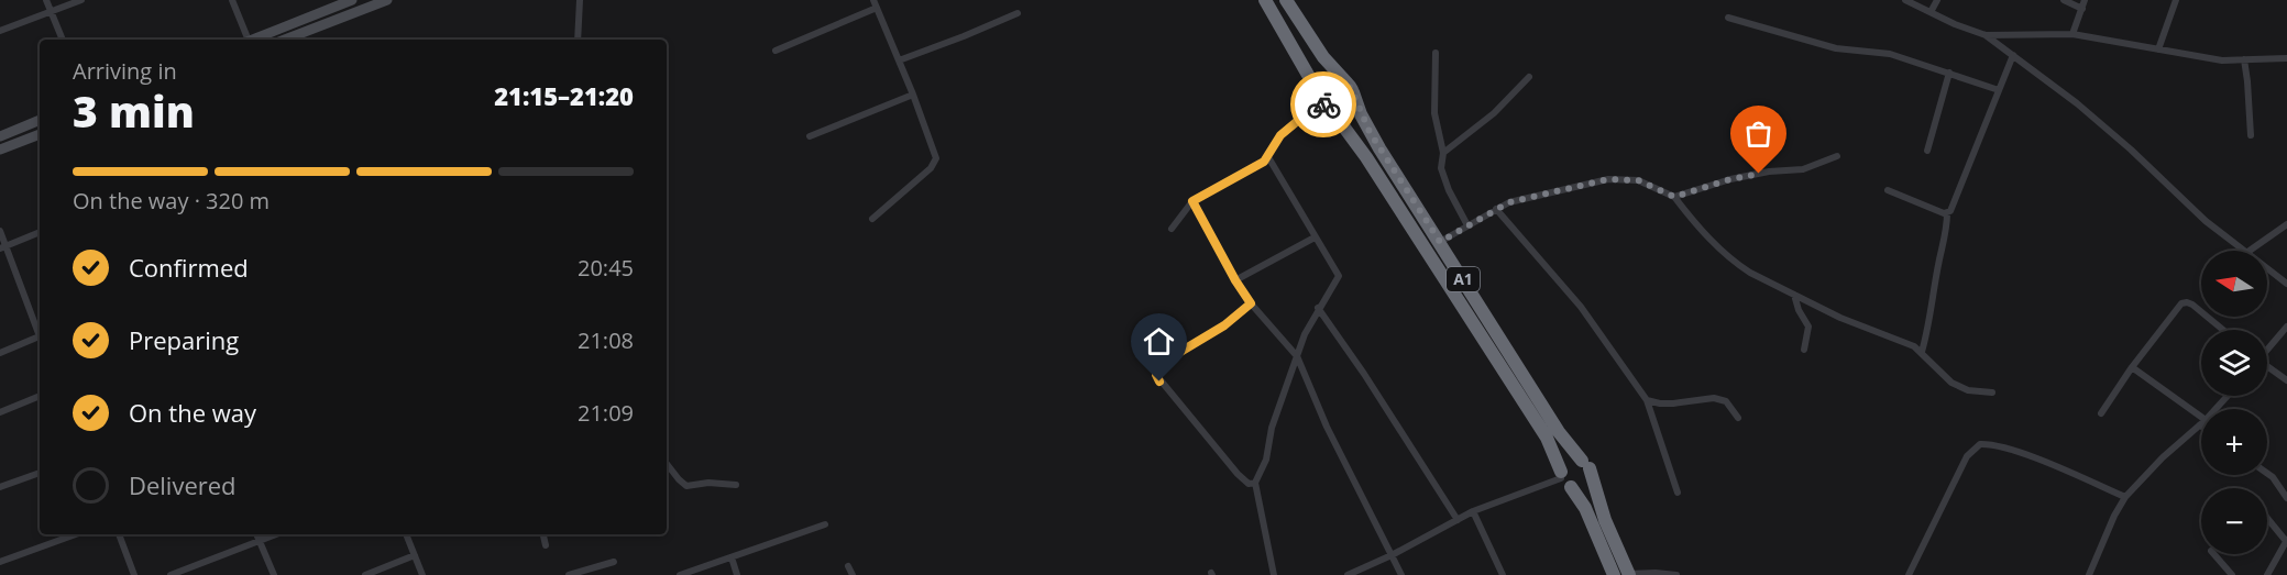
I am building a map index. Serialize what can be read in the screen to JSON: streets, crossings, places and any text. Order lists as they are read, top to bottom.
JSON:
{
  "streets": {
    "highway": ["A1"]
  },
  "north": "left",
  "page": {
    "heading": ["3 min", "Arriving in", "21:15–21:20"],
    "bar": "On the way · 320 m",
    "list": [
      ["Confirmed", "20:45"],
      ["Preparing", "21:08"],
      ["On the way", "21:09"],
      "Delivered"
    ],
    "map_buttons": ["+", "−"]
  }
}
